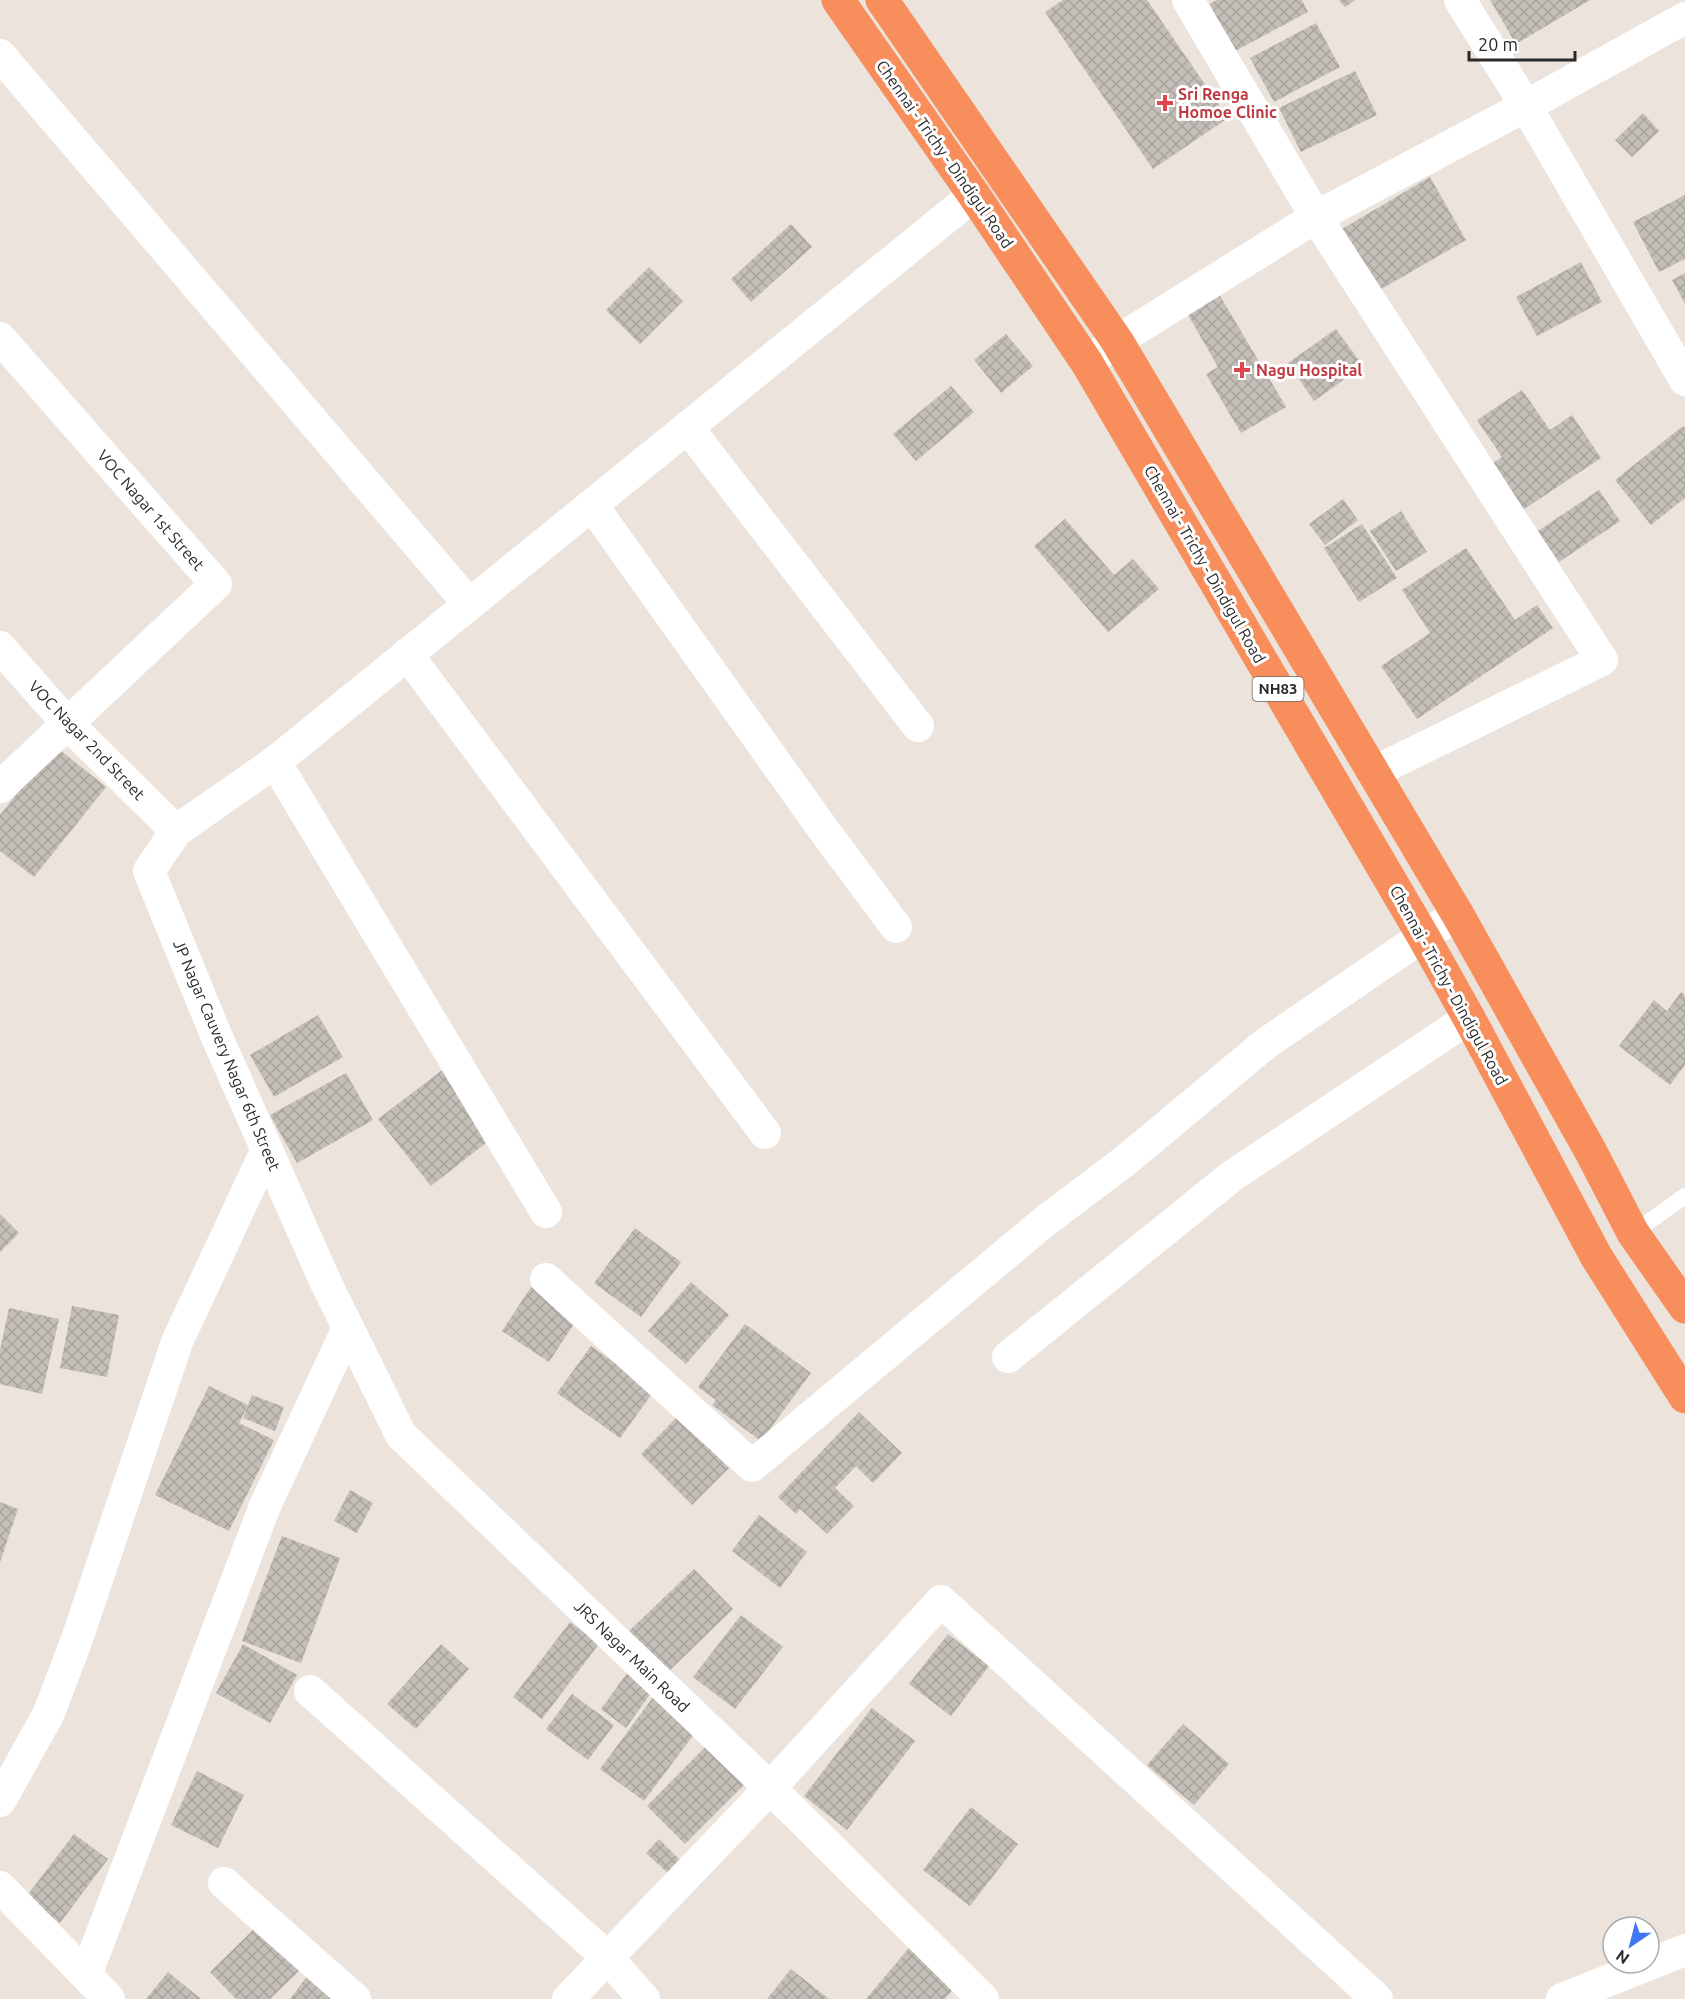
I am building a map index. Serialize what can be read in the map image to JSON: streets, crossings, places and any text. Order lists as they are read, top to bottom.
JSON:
{
  "streets": {
    "highway": ["Chennai - Trichy - Dindigul Road", "NH83"],
    "street": [
      "VOC Nagar 1st Street",
      "VOC Nagar 2nd Street",
      "JP Nagar Cauvery Nagar 6th Street",
      "JRS Nagar Main Road"
    ]
  },
  "crossings": [
    ["VOC Nagar 1st Street", "VOC Nagar 2nd Street"],
    ["VOC Nagar 2nd Street", "JP Nagar Cauvery Nagar 6th Street"],
    ["JP Nagar Cauvery Nagar 6th Street", "JRS Nagar Main Road"]
  ],
  "places": {
    "health": ["Sri Renga Homoe Clinic", "Nagu Hospital"]
  },
  "scale_bar": "20 m",
  "north": "bottom left"
}
